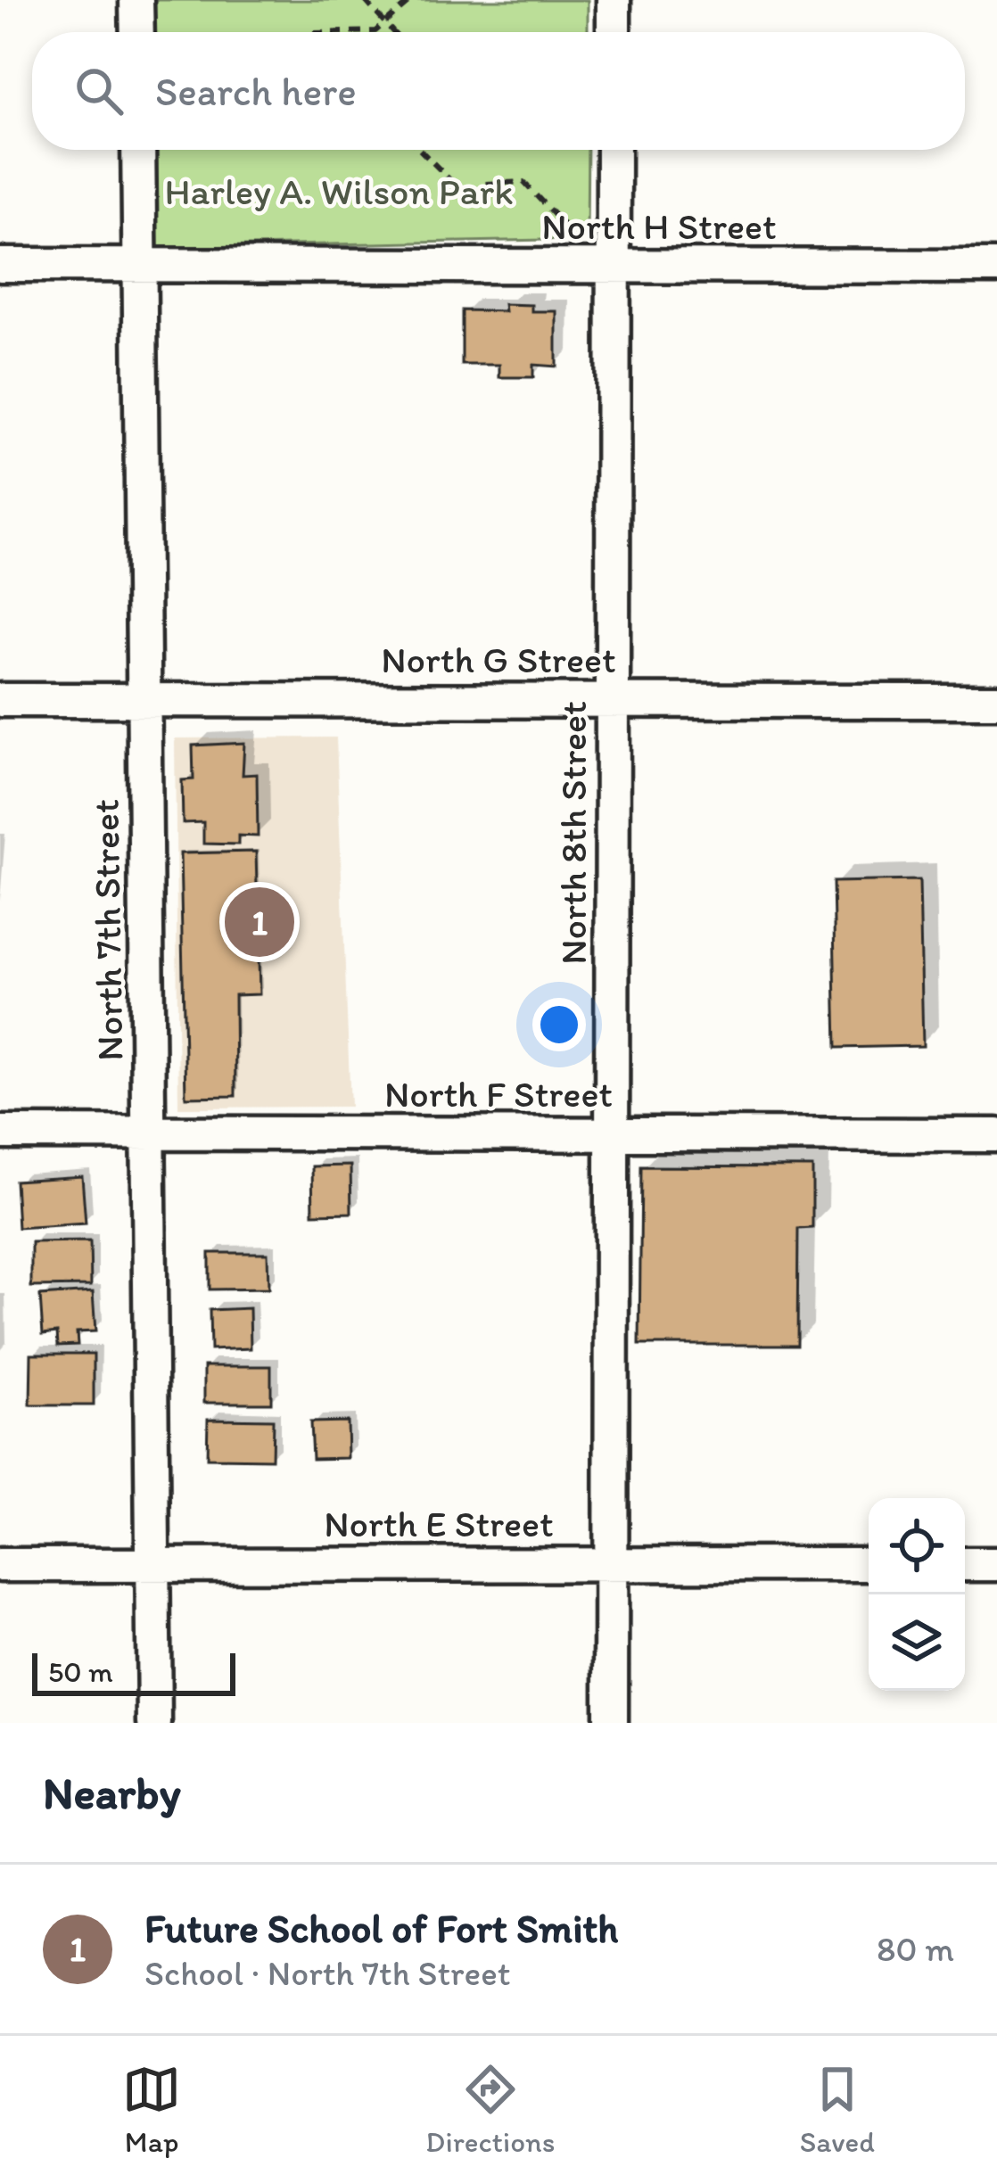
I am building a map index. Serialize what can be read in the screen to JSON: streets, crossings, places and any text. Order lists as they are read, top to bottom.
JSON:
{
  "streets": {
    "street": [
      "North H Street",
      "North G Street",
      "North 8th Street",
      "North 7th Street",
      "North F Street",
      "North E Street"
    ]
  },
  "crossings": [
    ["North H Street", "North 8th Street"],
    ["North H Street", "North 7th Street"],
    ["North G Street", "North 8th Street"],
    ["North G Street", "North 7th Street"],
    ["North 8th Street", "North F Street"],
    ["North 8th Street", "North E Street"],
    ["North 7th Street", "North F Street"],
    ["North 7th Street", "North E Street"]
  ],
  "parks": ["Harley A. Wilson Park"],
  "scale_bar": "50 m",
  "page": {
    "search": "Search here",
    "pins": "1",
    "scale": "50 m",
    "heading": "Nearby",
    "list": [
      {
        "mark": "1",
        "name": "Future School of Fort Smith",
        "note": "School · North 7th Street",
        "value": "80 m"
      }
    ],
    "nav": ["Map", "Directions", "Saved"]
  }
}
